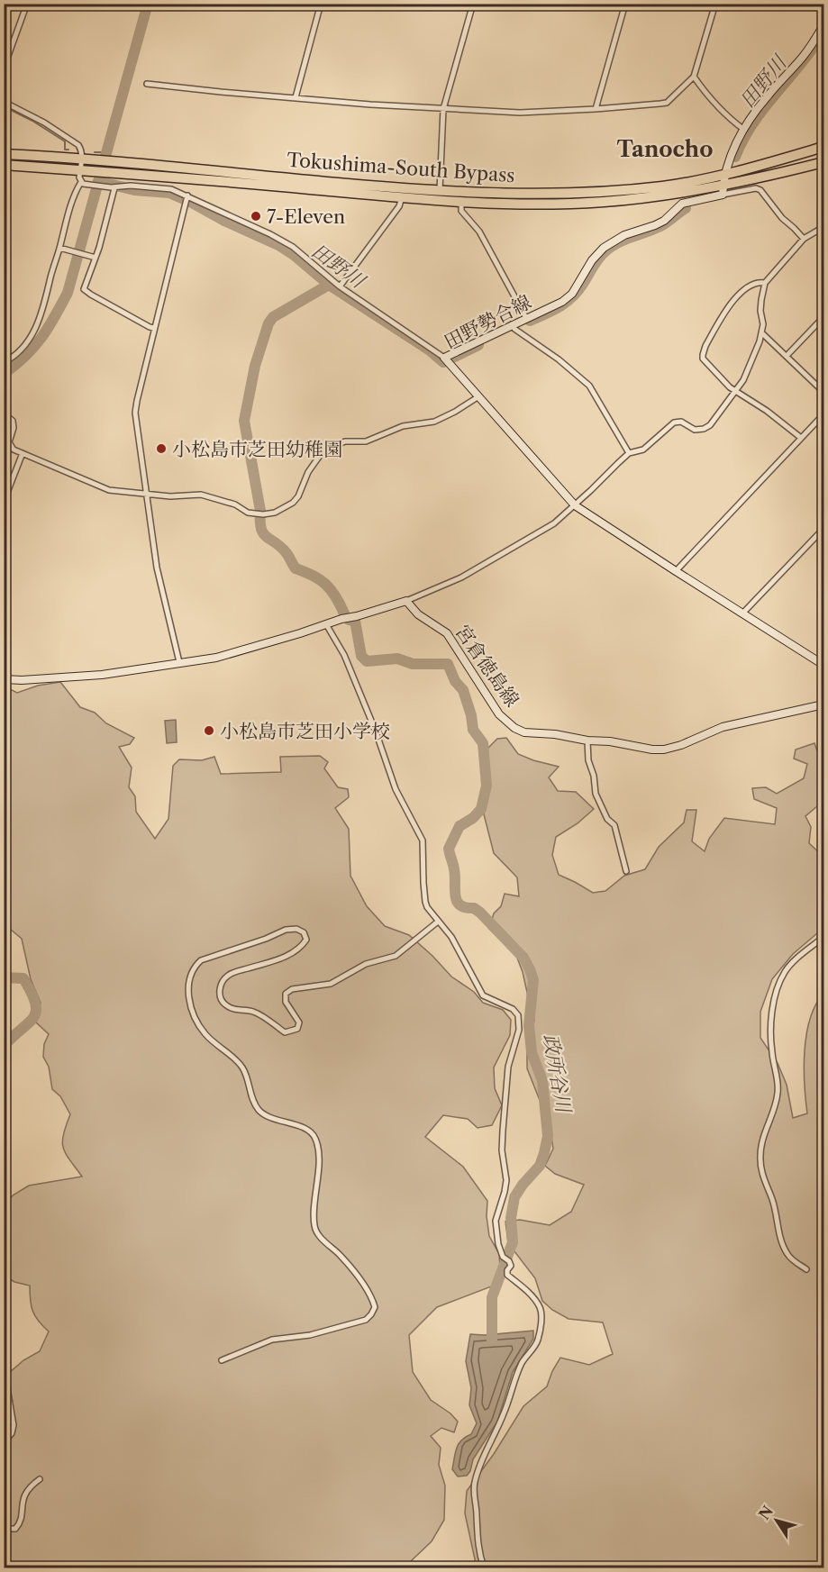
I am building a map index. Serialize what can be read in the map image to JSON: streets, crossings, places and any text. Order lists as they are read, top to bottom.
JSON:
{
  "streets": {
    "highway": ["Tokushima-South Bypass"],
    "main road": ["田野勢合線", "宮倉徳島線"]
  },
  "crossings": [
    ["Tokushima-South Bypass", "田野勢合線"]
  ],
  "districts": ["Tanocho"],
  "water": ["田野川", "政所谷川"],
  "places": ["7-Eleven", "小松島市芝田幼稚園", "小松島市芝田小学校"],
  "north": "top left"
}
